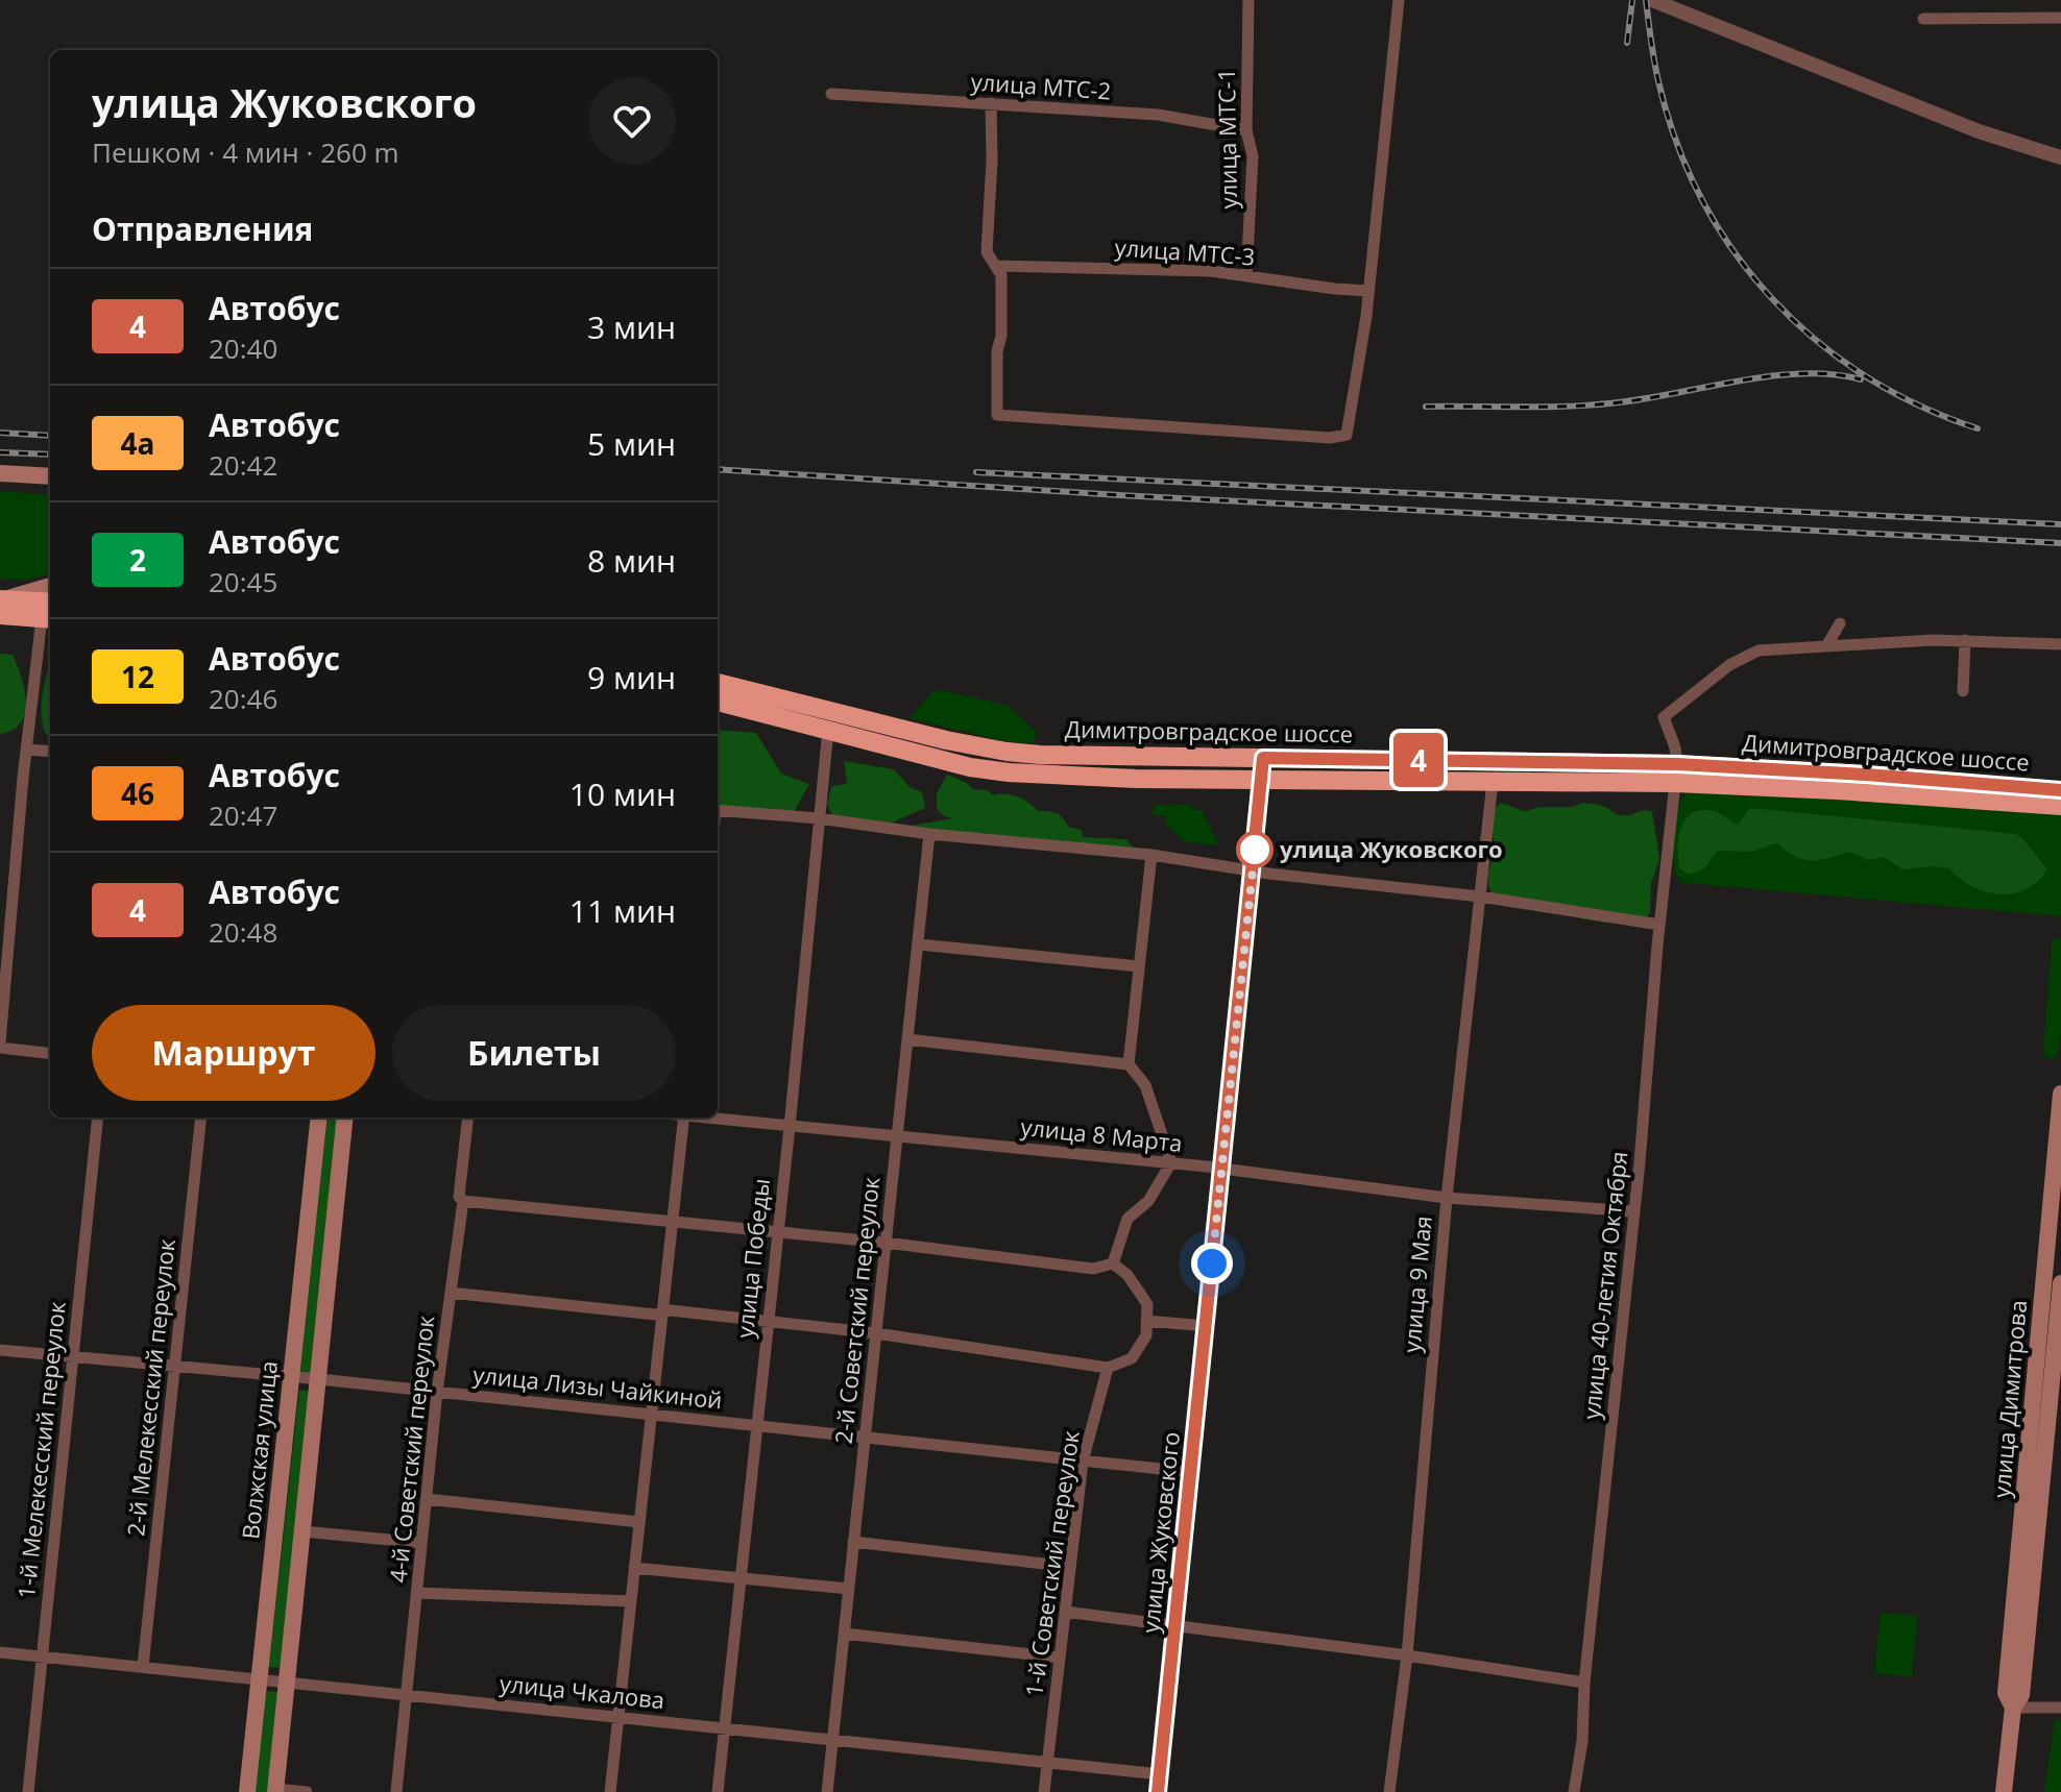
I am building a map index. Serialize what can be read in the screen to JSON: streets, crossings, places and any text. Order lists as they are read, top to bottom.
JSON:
{
  "streets": {
    "highway": ["Димитровградское шоссе"],
    "main road": ["улица Димитрова", "Волжская улица"],
    "street": [
      "улица МТС-2",
      "улица МТС-1",
      "улица МТС-3",
      "улица 8 Марта",
      "улица Победы",
      "улица 9 Мая",
      "улица 40-летия Октября",
      "2-й Советский переулок",
      "2-й Мелекесский переулок",
      "улица Лизы Чайкиной",
      "4-й Советский переулок",
      "1-й Мелекесский переулок",
      "улица Жуковского",
      "1-й Советский переулок",
      "улица Чкалова"
    ]
  },
  "crossings": [
    ["улица МТС-2", "улица МТС-1"],
    ["улица МТС-1", "улица МТС-3"],
    ["Димитровградское шоссе", "улица Победы"],
    ["Димитровградское шоссе", "улица 9 Мая"],
    ["Димитровградское шоссе", "улица 40-летия Октября"],
    ["Димитровградское шоссе", "улица Жуковского"],
    ["улица 8 Марта", "улица Победы"],
    ["улица 8 Марта", "улица 9 Мая"],
    ["улица 8 Марта", "улица 40-летия Октября"],
    ["улица 8 Марта", "2-й Советский переулок"],
    ["улица 8 Марта", "улица Жуковского"],
    ["улица Победы", "улица Лизы Чайкиной"],
    ["улица Победы", "улица Чкалова"],
    ["2-й Советский переулок", "улица Лизы Чайкиной"],
    ["2-й Советский переулок", "улица Чкалова"],
    ["2-й Мелекесский переулок", "улица Лизы Чайкиной"],
    ["2-й Мелекесский переулок", "улица Чкалова"],
    ["улица Лизы Чайкиной", "4-й Советский переулок"],
    ["улица Лизы Чайкиной", "1-й Мелекесский переулок"],
    ["улица Лизы Чайкиной", "Волжская улица"],
    ["улица Лизы Чайкиной", "улица Жуковского"],
    ["улица Лизы Чайкиной", "1-й Советский переулок"],
    ["4-й Советский переулок", "улица Чкалова"],
    ["1-й Мелекесский переулок", "улица Чкалова"],
    ["Волжская улица", "улица Чкалова"],
    ["улица Жуковского", "улица Чкалова"],
    ["1-й Советский переулок", "улица Чкалова"]
  ],
  "places": ["улица Жуковского"],
  "lines": ["bus line 4"],
  "page": {
    "on_map": "4",
    "heading": [
      ["улица Жуковского", "Пешком · 4 мин · 260 m"],
      "Отправления"
    ],
    "list": [
      {
        "mark": "4",
        "name": "Автобус",
        "note": "20:40",
        "value": "3 мин"
      },
      {
        "mark": "4а",
        "name": "Автобус",
        "note": "20:42",
        "value": "5 мин"
      },
      {
        "mark": "2",
        "name": "Автобус",
        "note": "20:45",
        "value": "8 мин"
      },
      {
        "mark": "12",
        "name": "Автобус",
        "note": "20:46",
        "value": "9 мин"
      },
      {
        "mark": "46",
        "name": "Автобус",
        "note": "20:47",
        "value": "10 мин"
      },
      {
        "mark": "4",
        "name": "Автобус",
        "note": "20:48",
        "value": "11 мин"
      }
    ],
    "buttons": ["Маршрут", "Билеты"]
  }
}
